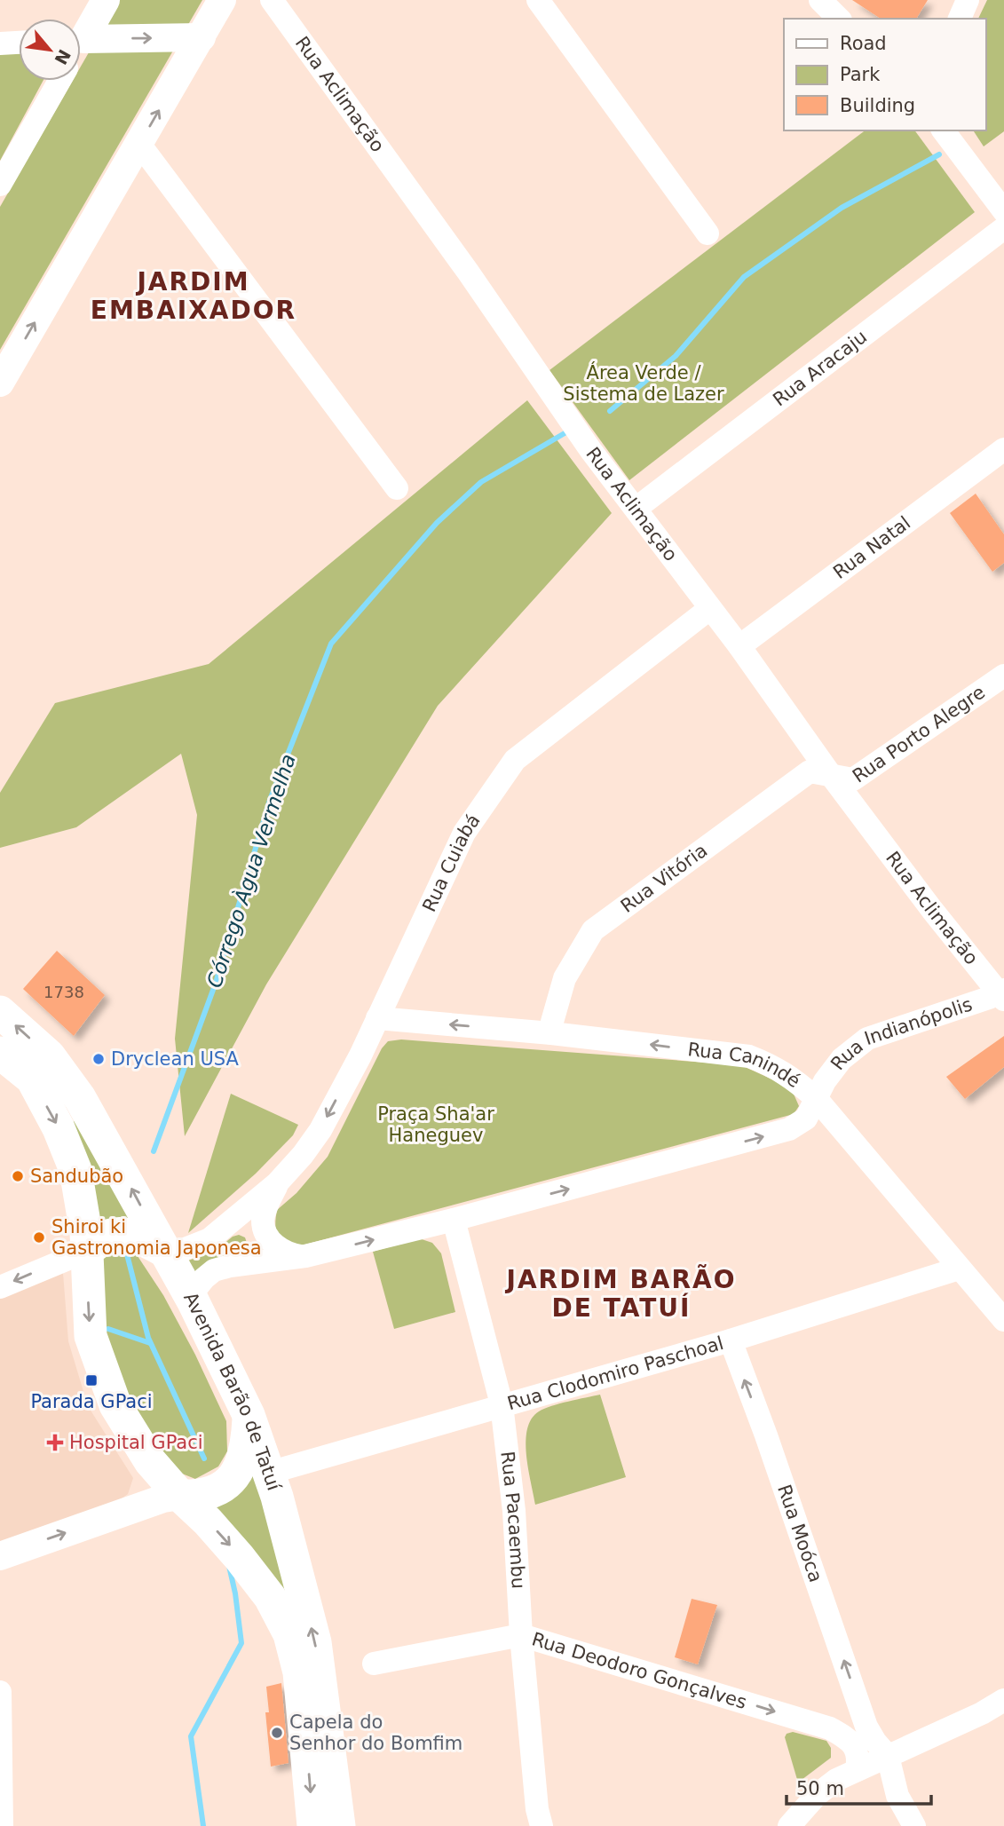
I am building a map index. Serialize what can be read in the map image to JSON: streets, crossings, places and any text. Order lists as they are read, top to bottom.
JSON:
{
  "streets": {
    "main road": ["Avenida Barão de Tatuí"],
    "street": [
      "Rua Aclimação",
      "Rua Aracaju",
      "Rua Natal",
      "Rua Porto Alegre",
      "Rua Cuiabá",
      "Rua Vitória",
      "Rua Indianópolis",
      "Rua Canindé",
      "Rua Clodomiro Paschoal",
      "Rua Pacaembu",
      "Rua Moóca",
      "Rua Deodoro Gonçalves"
    ]
  },
  "crossings": [
    ["Rua Aclimação", "Rua Aracaju"],
    ["Rua Aclimação", "Rua Natal"],
    ["Rua Aclimação", "Rua Porto Alegre"],
    ["Rua Aclimação", "Rua Cuiabá"],
    ["Rua Aclimação", "Rua Vitória"],
    ["Rua Aclimação", "Rua Indianópolis"],
    ["Rua Porto Alegre", "Rua Vitória"],
    ["Rua Cuiabá", "Rua Indianópolis"],
    ["Rua Cuiabá", "Rua Canindé"],
    ["Rua Cuiabá", "Avenida Barão de Tatuí"],
    ["Rua Vitória", "Rua Canindé"],
    ["Rua Indianópolis", "Rua Canindé"],
    ["Rua Indianópolis", "Avenida Barão de Tatuí"],
    ["Rua Indianópolis", "Rua Pacaembu"],
    ["Rua Canindé", "Rua Clodomiro Paschoal"],
    ["Rua Clodomiro Paschoal", "Avenida Barão de Tatuí"],
    ["Rua Clodomiro Paschoal", "Rua Pacaembu"],
    ["Rua Clodomiro Paschoal", "Rua Moóca"],
    ["Rua Pacaembu", "Rua Deodoro Gonçalves"],
    ["Rua Moóca", "Rua Deodoro Gonçalves"]
  ],
  "one_way": [
    "Rua Indianópolis",
    "Rua Canindé",
    "Rua Moóca",
    "Rua Deodoro Gonçalves"
  ],
  "districts": ["JARDIM EMBAIXADOR", "JARDIM BARÃO DE TATUÍ"],
  "water": ["Córrego Àgua Vermelha"],
  "parks": ["Área Verde / Sistema de Lazer", "Praça Sha'ar Haneguev"],
  "places": {
    "other": [
      "Dryclean USA",
      "Sandubão",
      "Shiroi ki Gastronomia Japonesa",
      "Capela do Senhor do Bomfim"
    ],
    "transit": ["Parada GPaci"],
    "health": ["Hospital GPaci"]
  },
  "house_numbers": ["1738"],
  "legend": ["Road", "Park", "Building"],
  "scale_bar": "50 m",
  "north": "bottom right"
}
